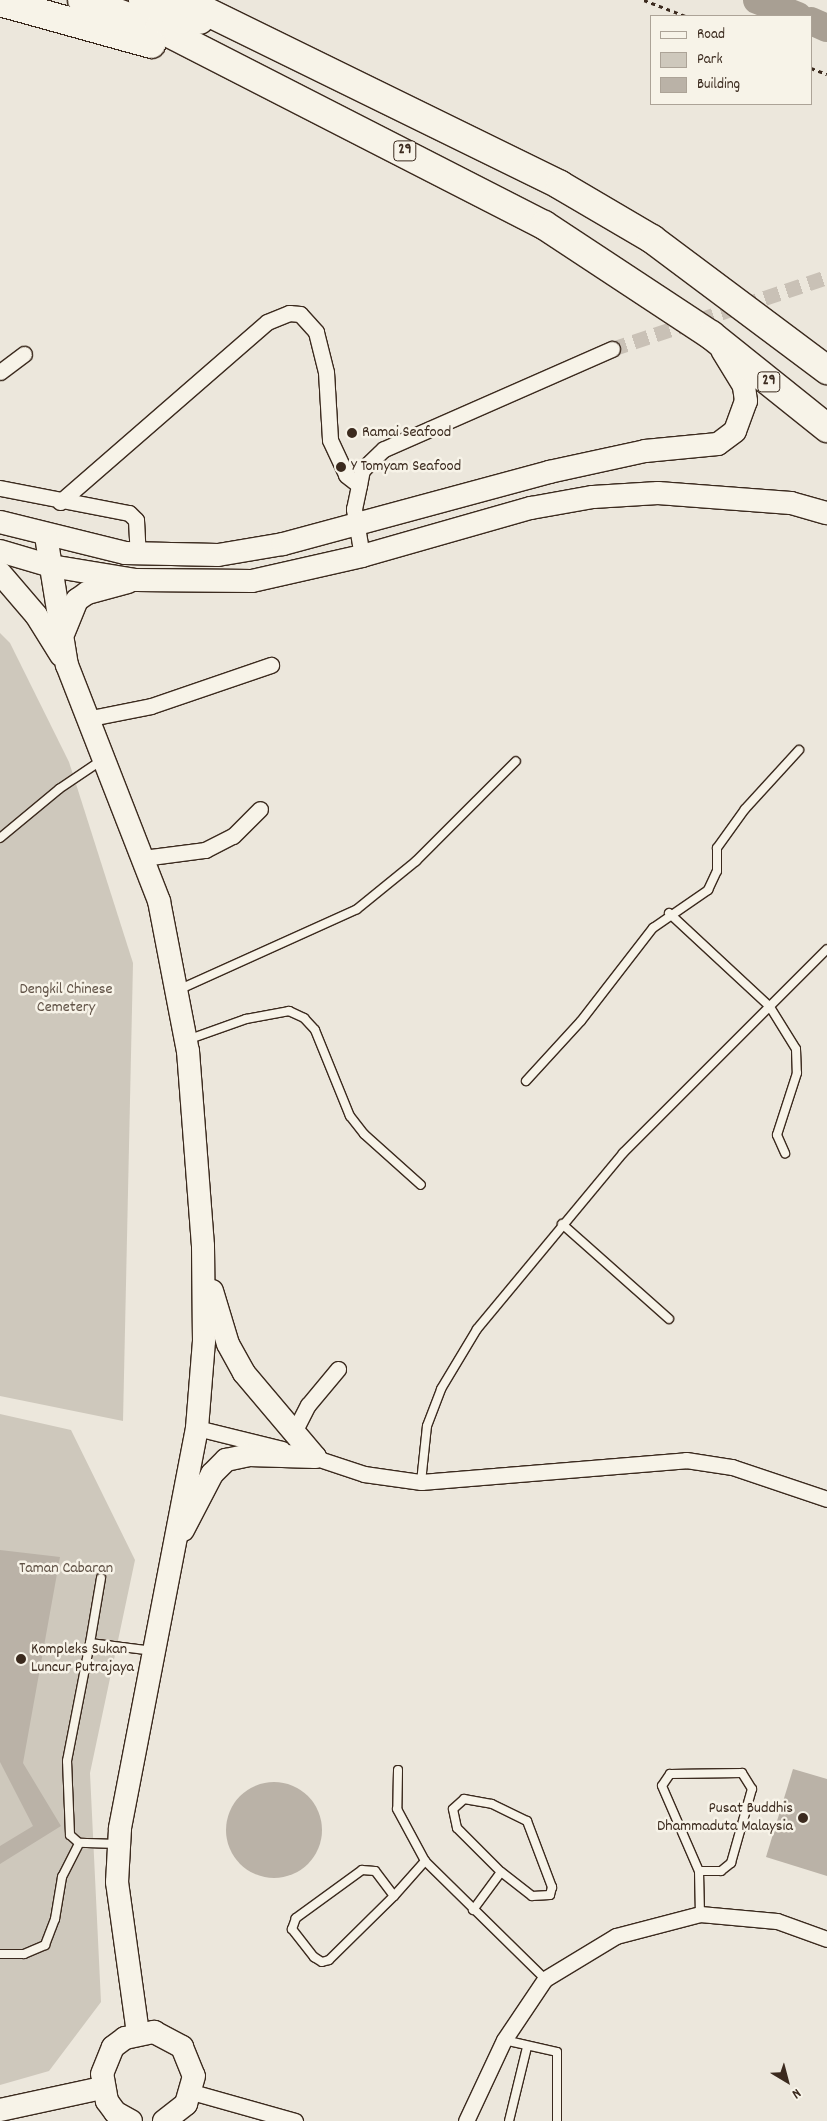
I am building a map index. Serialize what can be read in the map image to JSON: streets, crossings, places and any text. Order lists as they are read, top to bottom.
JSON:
{
  "streets": {
    "highway": ["29"]
  },
  "parks": ["Dengkil Chinese Cemetery", "Taman Cabaran"],
  "places": [
    "Ramai Seafood",
    "Y Tomyam Seafood",
    "Kompleks Sukan Luncur Putrajaya",
    "Pusat Buddhis Dhammaduta Malaysia"
  ],
  "legend": ["Road", "Park", "Building"],
  "north": "bottom right"
}
